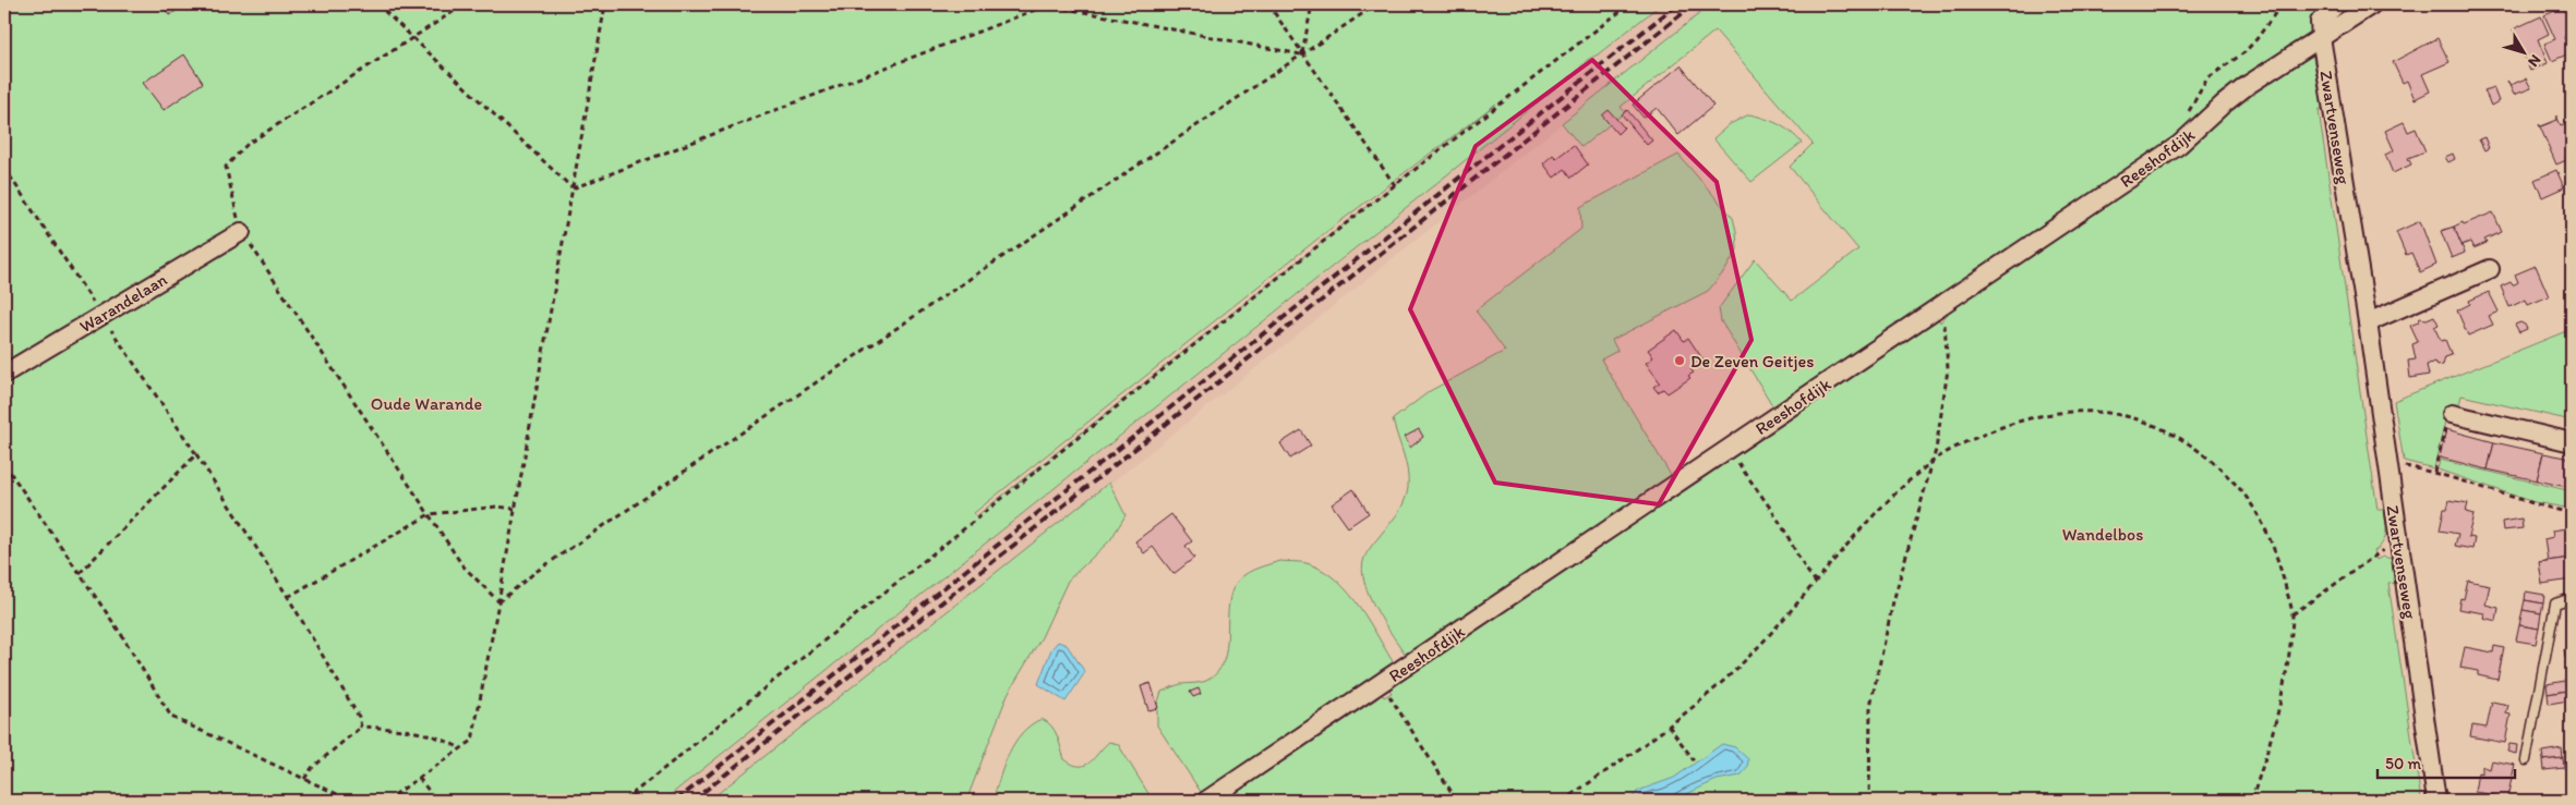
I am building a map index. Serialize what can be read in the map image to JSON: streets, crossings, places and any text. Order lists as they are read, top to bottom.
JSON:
{
  "streets": {
    "street": ["Zwartvenseweg", "Reeshofdijk", "Warandelaan"]
  },
  "crossings": [
    ["Zwartvenseweg", "Reeshofdijk"]
  ],
  "parks": ["Oude Warande", "Wandelbos"],
  "places": ["De Zeven Geitjes"],
  "scale_bar": "50 m",
  "north": "bottom right"
}
